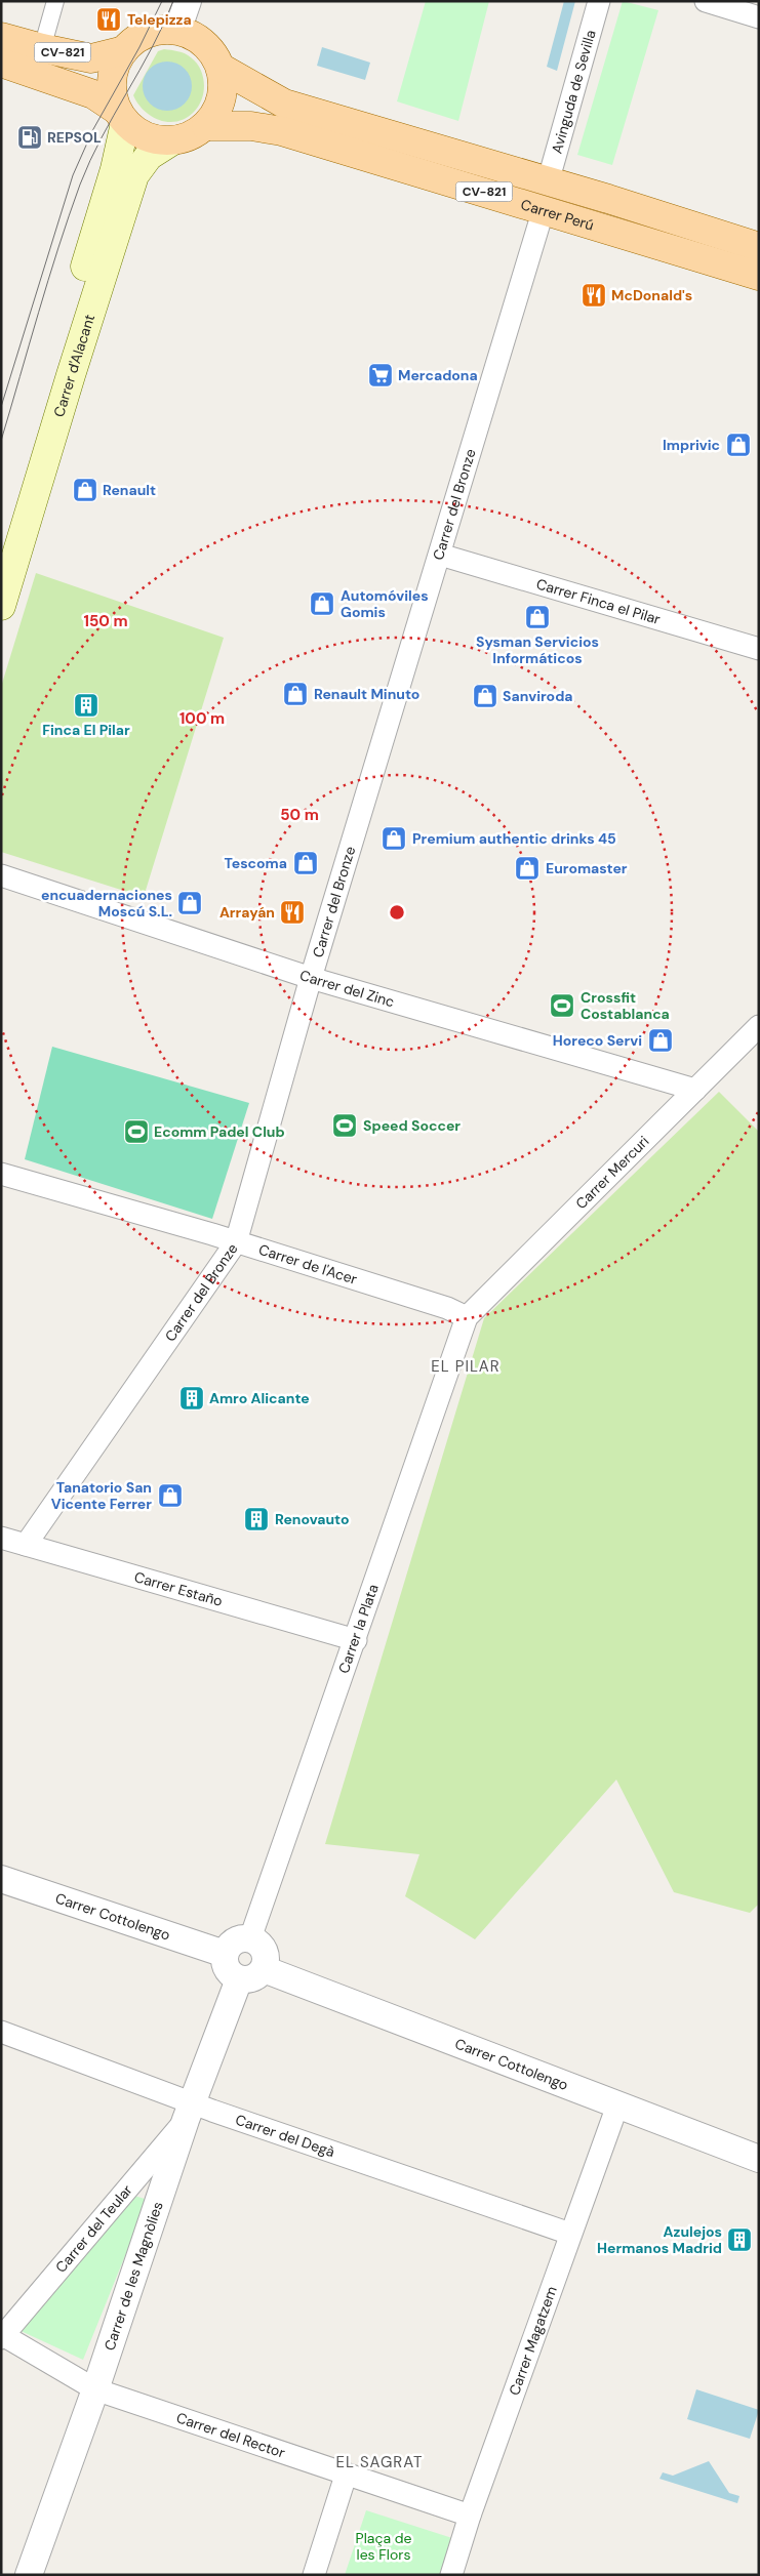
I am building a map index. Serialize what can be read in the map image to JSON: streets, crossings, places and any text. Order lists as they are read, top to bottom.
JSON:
{
  "streets": {
    "main road": ["CV-821", "Carrer Perú", "Carrer d'Alacant"],
    "street": [
      "Avinguda de Sevilla",
      "Carrer del Bronze",
      "Carrer Finca el Pilar",
      "Carrer del Zinc",
      "Carrer Mercuri",
      "Carrer de l'Acer",
      "Carrer Estaño",
      "Carrer la Plata",
      "Carrer Cottolengo",
      "Carrer del Degà",
      "Carrer del Teular",
      "Carrer de les Magnòlies",
      "Carrer Magatzem",
      "Carrer del Rector"
    ]
  },
  "crossings": [
    ["CV-821", "Carrer Perú"],
    ["CV-821", "Carrer d'Alacant"],
    ["Avinguda de Sevilla", "Carrer Perú"],
    ["Carrer Perú", "Carrer d'Alacant"],
    ["Carrer Perú", "Carrer del Bronze"],
    ["Carrer del Bronze", "Carrer Finca el Pilar"],
    ["Carrer del Bronze", "Carrer del Zinc"],
    ["Carrer del Bronze", "Carrer de l'Acer"],
    ["Carrer del Bronze", "Carrer Estaño"],
    ["Carrer del Zinc", "Carrer Mercuri"],
    ["Carrer Mercuri", "Carrer de l'Acer"],
    ["Carrer Mercuri", "Carrer la Plata"],
    ["Carrer de l'Acer", "Carrer la Plata"],
    ["Carrer Estaño", "Carrer la Plata"],
    ["Carrer la Plata", "Carrer Cottolengo"],
    ["Carrer la Plata", "Carrer de les Magnòlies"],
    ["Carrer Cottolengo", "Carrer de les Magnòlies"],
    ["Carrer Cottolengo", "Carrer Magatzem"],
    ["Carrer del Degà", "Carrer del Teular"],
    ["Carrer del Degà", "Carrer de les Magnòlies"],
    ["Carrer del Degà", "Carrer Magatzem"],
    ["Carrer del Teular", "Carrer de les Magnòlies"],
    ["Carrer del Teular", "Carrer del Rector"],
    ["Carrer de les Magnòlies", "Carrer del Rector"],
    ["Carrer Magatzem", "Carrer del Rector"]
  ],
  "districts": ["EL PILAR", "EL SAGRAT"],
  "parks": ["Plaça de les Flors"],
  "places": {
    "restaurant": ["Telepizza", "McDonald's", "Arrayán"],
    "fuel station": ["REPSOL"],
    "supermarket": ["Mercadona"],
    "shop": [
      "Imprivic",
      "Renault",
      "Automóviles Gomis",
      "Sysman Servicios Informáticos",
      "Renault Minuto",
      "Sanviroda",
      "Premium authentic drinks 45",
      "Tescoma",
      "Euromaster",
      "encuadernaciones Moscú S.L.",
      "Horeco Servi",
      "Tanatorio San Vicente Ferrer"
    ],
    "building": [
      "Finca El Pilar",
      "Amro Alicante",
      "Renovauto",
      "Azulejos Hermanos Madrid"
    ],
    "sports": ["Crossfit Costablanca", "Speed Soccer", "Ecomm Padel Club"]
  },
  "rings": ["150 m", "100 m", "50 m"]
}
